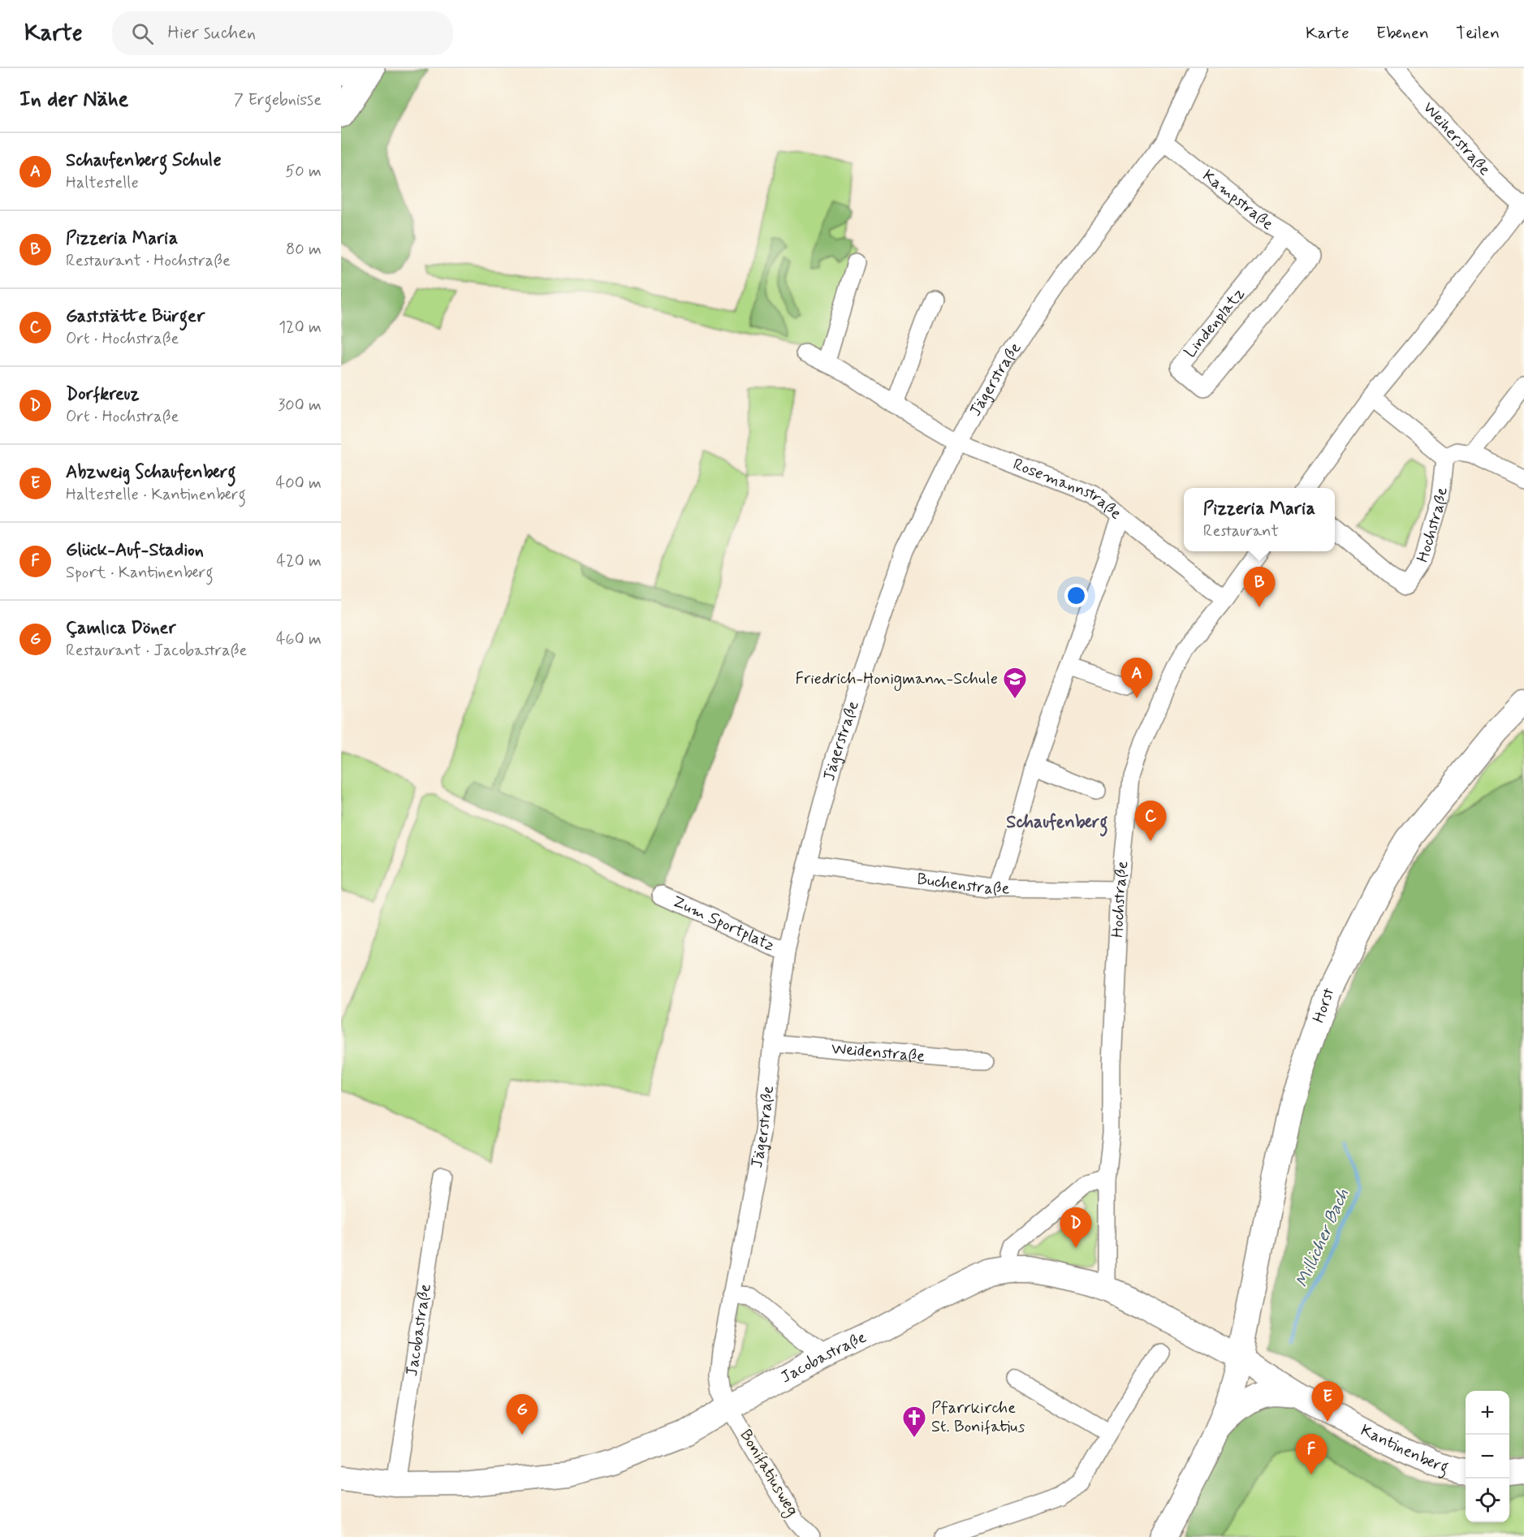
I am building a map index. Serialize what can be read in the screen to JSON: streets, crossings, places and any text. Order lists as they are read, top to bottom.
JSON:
{
  "streets": {
    "street": [
      "Weiherstraße",
      "Kampstraße",
      "Lindenplatz",
      "Jägerstraße",
      "Rosemannstraße",
      "Hochstraße",
      "Buchenstraße",
      "Zum Sportplatz",
      "Horst",
      "Weidenstraße",
      "Jacobastraße",
      "Kantinenberg",
      "Bonifatiusweg"
    ]
  },
  "crossings": [
    ["Kampstraße", "Lindenplatz"],
    ["Kampstraße", "Jägerstraße"],
    ["Jägerstraße", "Rosemannstraße"],
    ["Jägerstraße", "Buchenstraße"],
    ["Jägerstraße", "Zum Sportplatz"],
    ["Jägerstraße", "Weidenstraße"],
    ["Jägerstraße", "Jacobastraße"],
    ["Jägerstraße", "Bonifatiusweg"],
    ["Rosemannstraße", "Hochstraße"],
    ["Hochstraße", "Buchenstraße"],
    ["Hochstraße", "Jacobastraße"],
    ["Horst", "Jacobastraße"],
    ["Horst", "Kantinenberg"],
    ["Jacobastraße", "Kantinenberg"],
    ["Jacobastraße", "Bonifatiusweg"]
  ],
  "districts": ["Schaufenberg"],
  "water": ["Millicher Bach"],
  "places": {
    "school or university": ["Friedrich-Honigmann-Schule"],
    "church": ["Pfarrkirche St. Bonifatius"]
  },
  "page": {
    "header": "Karte",
    "search": "Hier suchen",
    "nav": ["Karte", "Ebenen", "Teilen"],
    "heading": ["In der Nähe", "7 Ergebnisse"],
    "list": [
      {
        "mark": "A",
        "name": "Schaufenberg Schule",
        "note": "Haltestelle",
        "value": "50 m"
      },
      {
        "mark": "B",
        "name": "Pizzeria Maria",
        "note": "Restaurant · Hochstraße",
        "value": "80 m"
      },
      {
        "mark": "C",
        "name": "Gaststätte Bürger",
        "note": "Ort · Hochstraße",
        "value": "120 m"
      },
      {
        "mark": "D",
        "name": "Dorfkreuz",
        "note": "Ort · Hochstraße",
        "value": "300 m"
      },
      {
        "mark": "E",
        "name": "Abzweig Schaufenberg",
        "note": "Haltestelle · Kantinenberg",
        "value": "400 m"
      },
      {
        "mark": "F",
        "name": "Glück-Auf-Stadion",
        "note": "Sport · Kantinenberg",
        "value": "420 m"
      },
      {
        "mark": "G",
        "name": "Çamlıca Döner",
        "note": "Restaurant · Jacobastraße",
        "value": "460 m"
      }
    ],
    "popup": ["Pizzeria Maria", "Restaurant"],
    "pins": [
      "B",
      "A",
      "C",
      "D",
      "E",
      "G",
      "F"
    ],
    "map_buttons": ["+", "−"]
  }
}
